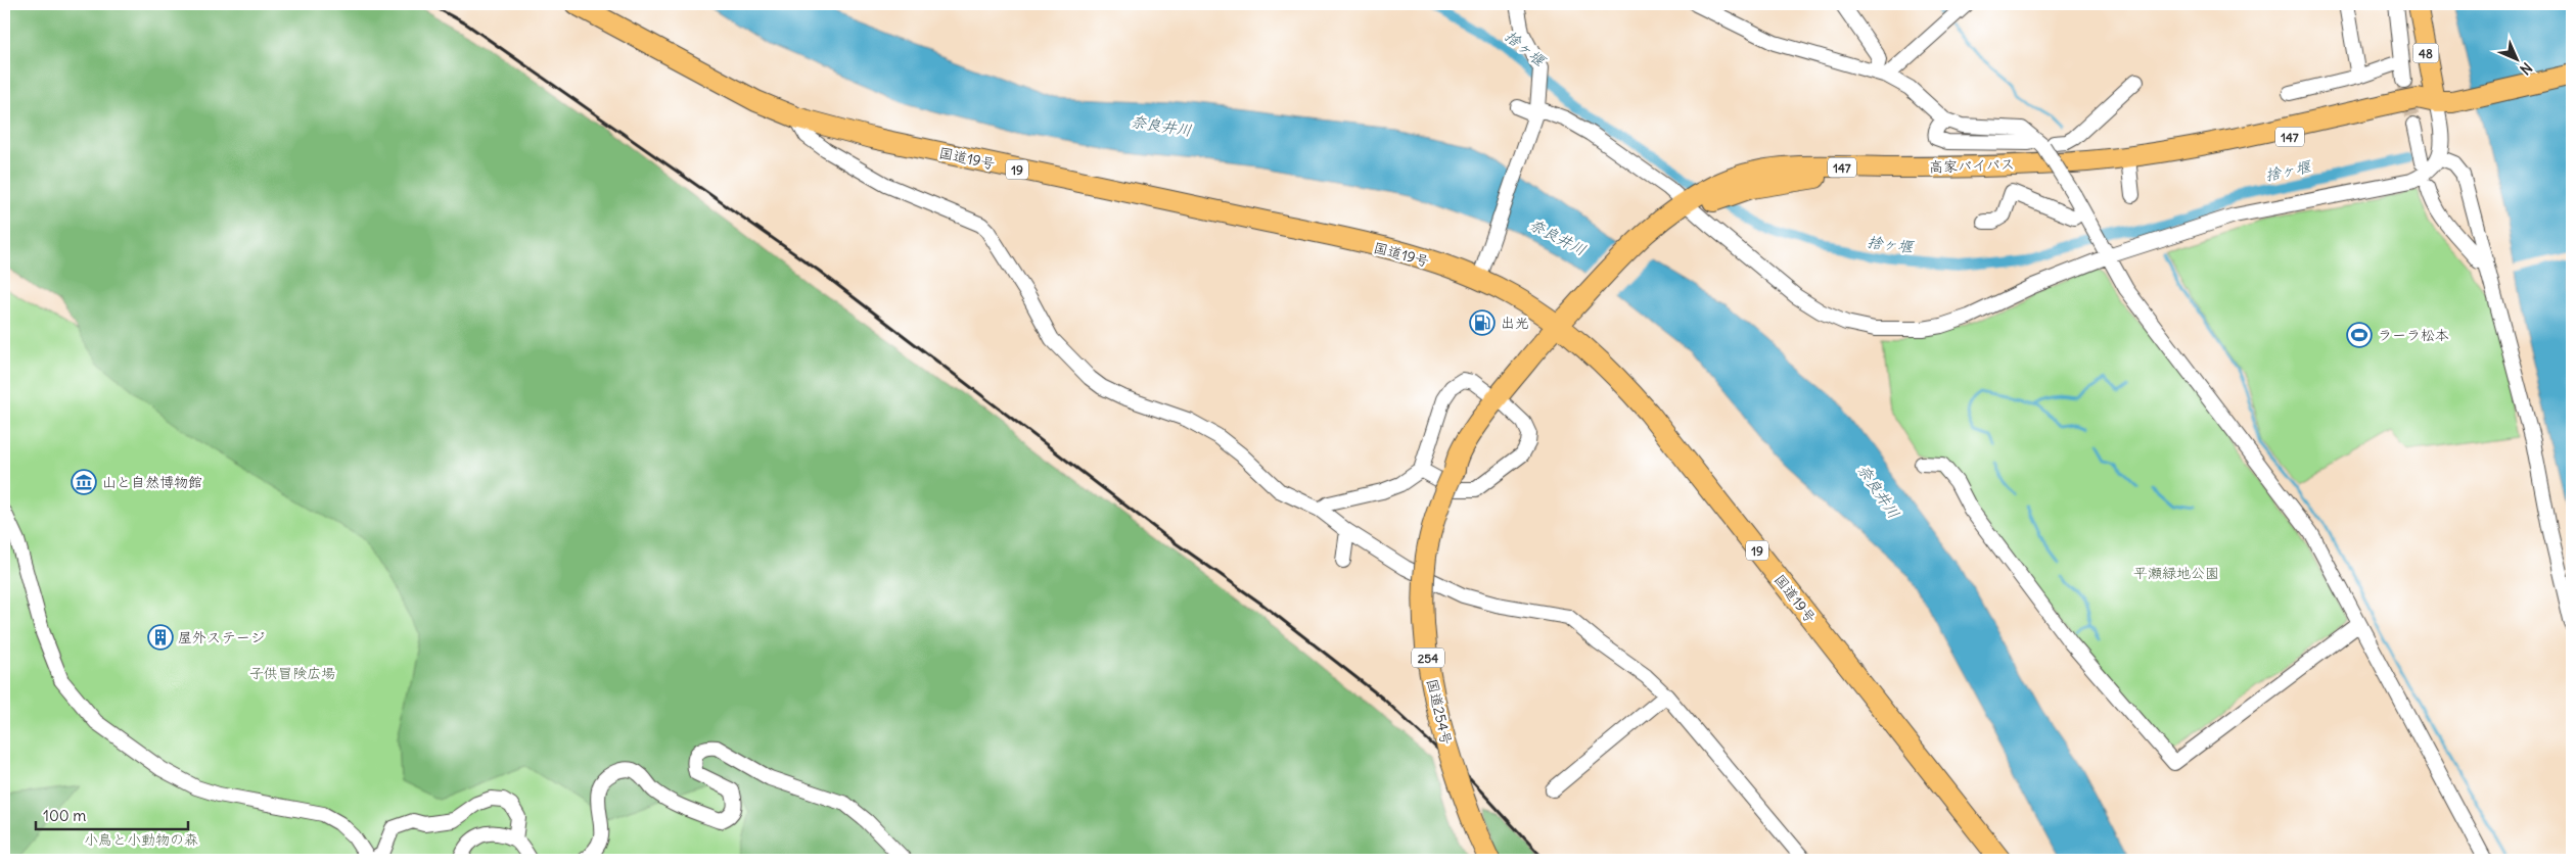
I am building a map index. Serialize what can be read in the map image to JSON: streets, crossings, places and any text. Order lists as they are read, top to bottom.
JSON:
{
  "streets": {
    "highway": [
      "147",
      "国道19号",
      "高家バイパス",
      "19",
      "254",
      "国道254号"
    ],
    "main road": ["48"]
  },
  "crossings": [
    ["48", "高家バイパス"],
    ["国道19号", "高家バイパス"],
    ["国道19号", "国道254号"],
    ["高家バイパス", "国道254号"]
  ],
  "water": ["捨ヶ堰", "奈良井川"],
  "parks": ["平瀬緑地公園", "子供冒険広場", "小鳥と小動物の森"],
  "places": {
    "fuel station": ["出光"],
    "sports": ["ラーラ松本"],
    "museum": ["山と自然博物館"],
    "building": ["屋外ステージ"]
  },
  "scale_bar": "100 m",
  "north": "bottom right"
}
